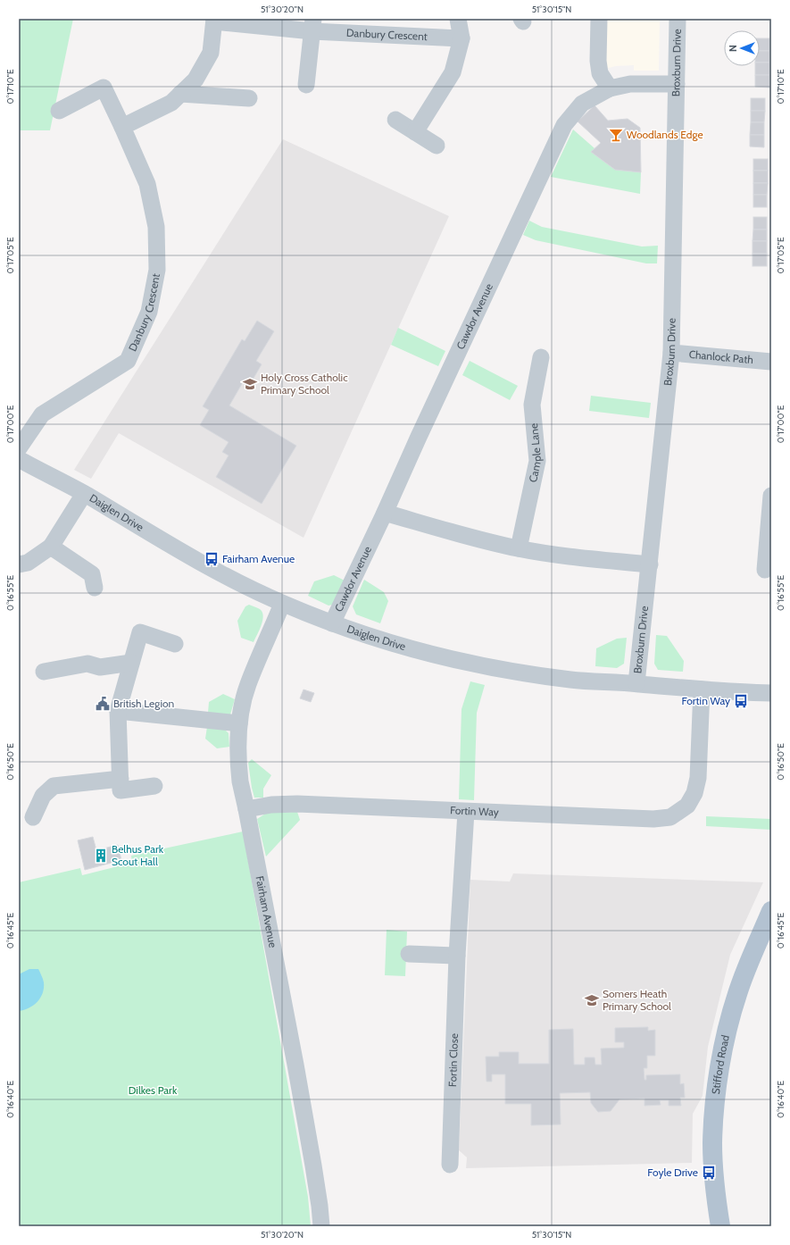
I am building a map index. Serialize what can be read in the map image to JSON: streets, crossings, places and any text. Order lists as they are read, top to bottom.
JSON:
{
  "streets": {
    "main road": ["Stifford Road"],
    "street": [
      "Danbury Crescent",
      "Broxburn Drive",
      "Cawdor Avenue",
      "Chanlock Path",
      "Cample Lane",
      "Daiglen Drive",
      "Fortin Way",
      "Fairham Avenue",
      "Fortin Close"
    ]
  },
  "crossings": [
    ["Broxburn Drive", "Cawdor Avenue"],
    ["Broxburn Drive", "Chanlock Path"],
    ["Broxburn Drive", "Daiglen Drive"],
    ["Cawdor Avenue", "Daiglen Drive"],
    ["Daiglen Drive", "Fortin Way"],
    ["Daiglen Drive", "Fairham Avenue"],
    ["Fortin Way", "Fairham Avenue"],
    ["Fortin Way", "Fortin Close"]
  ],
  "parks": ["Dilkes Park"],
  "places": {
    "bar": ["Woodlands Edge"],
    "school or university": ["Holy Cross Catholic Primary School", "Somers Heath Primary School"],
    "bus stop": ["Fairham Avenue", "Fortin Way", "Foyle Drive"],
    "public building": ["British Legion"],
    "building": ["Belhus Park Scout Hall"]
  },
  "north": "left",
  "coordinates": [
    "51°30'20\"N",
    "51°30'15\"N",
    "0°17'10\"E",
    "0°17'05\"E",
    "0°17'00\"E",
    "0°16'55\"E",
    "0°16'50\"E",
    "0°16'45\"E",
    "0°16'40\"E"
  ]
}
